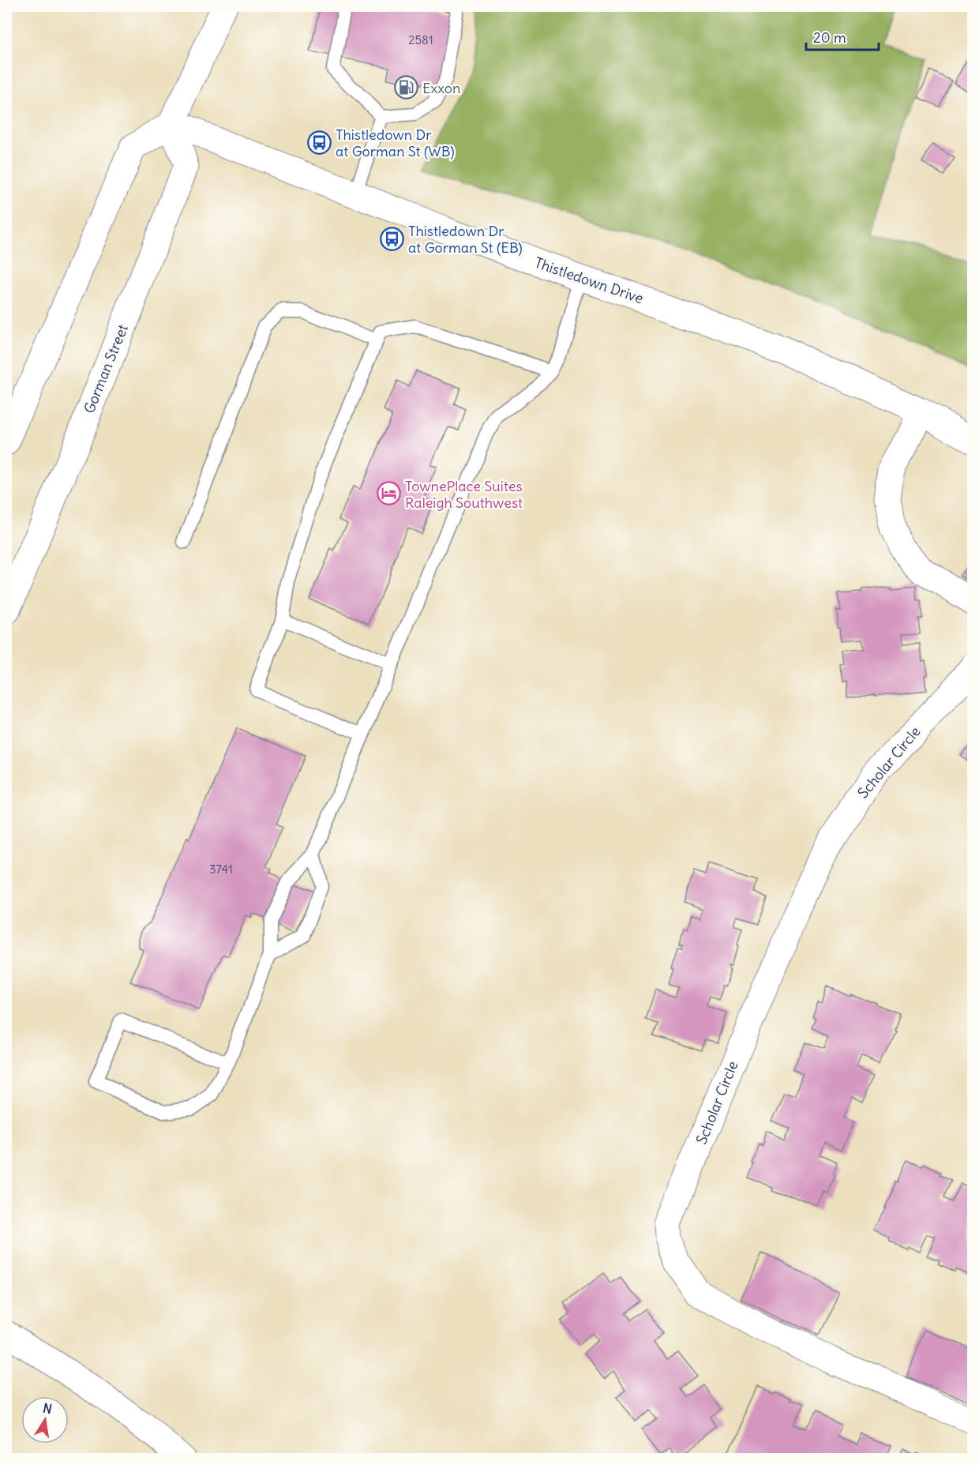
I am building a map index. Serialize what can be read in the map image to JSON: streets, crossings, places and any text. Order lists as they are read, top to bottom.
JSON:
{
  "streets": {
    "main road": ["Thistledown Drive", "Gorman Street", "Scholar Circle"]
  },
  "crossings": [
    ["Thistledown Drive", "Gorman Street"]
  ],
  "places": {
    "fuel station": ["Exxon"],
    "bus stop": ["Thistledown Dr at Gorman St (WB)", "Thistledown Dr at Gorman St (EB)"],
    "hotel": ["TownePlace Suites Raleigh Southwest"]
  },
  "house_numbers": ["2581", "3741"],
  "scale_bar": "20 m",
  "north": "top"
}
